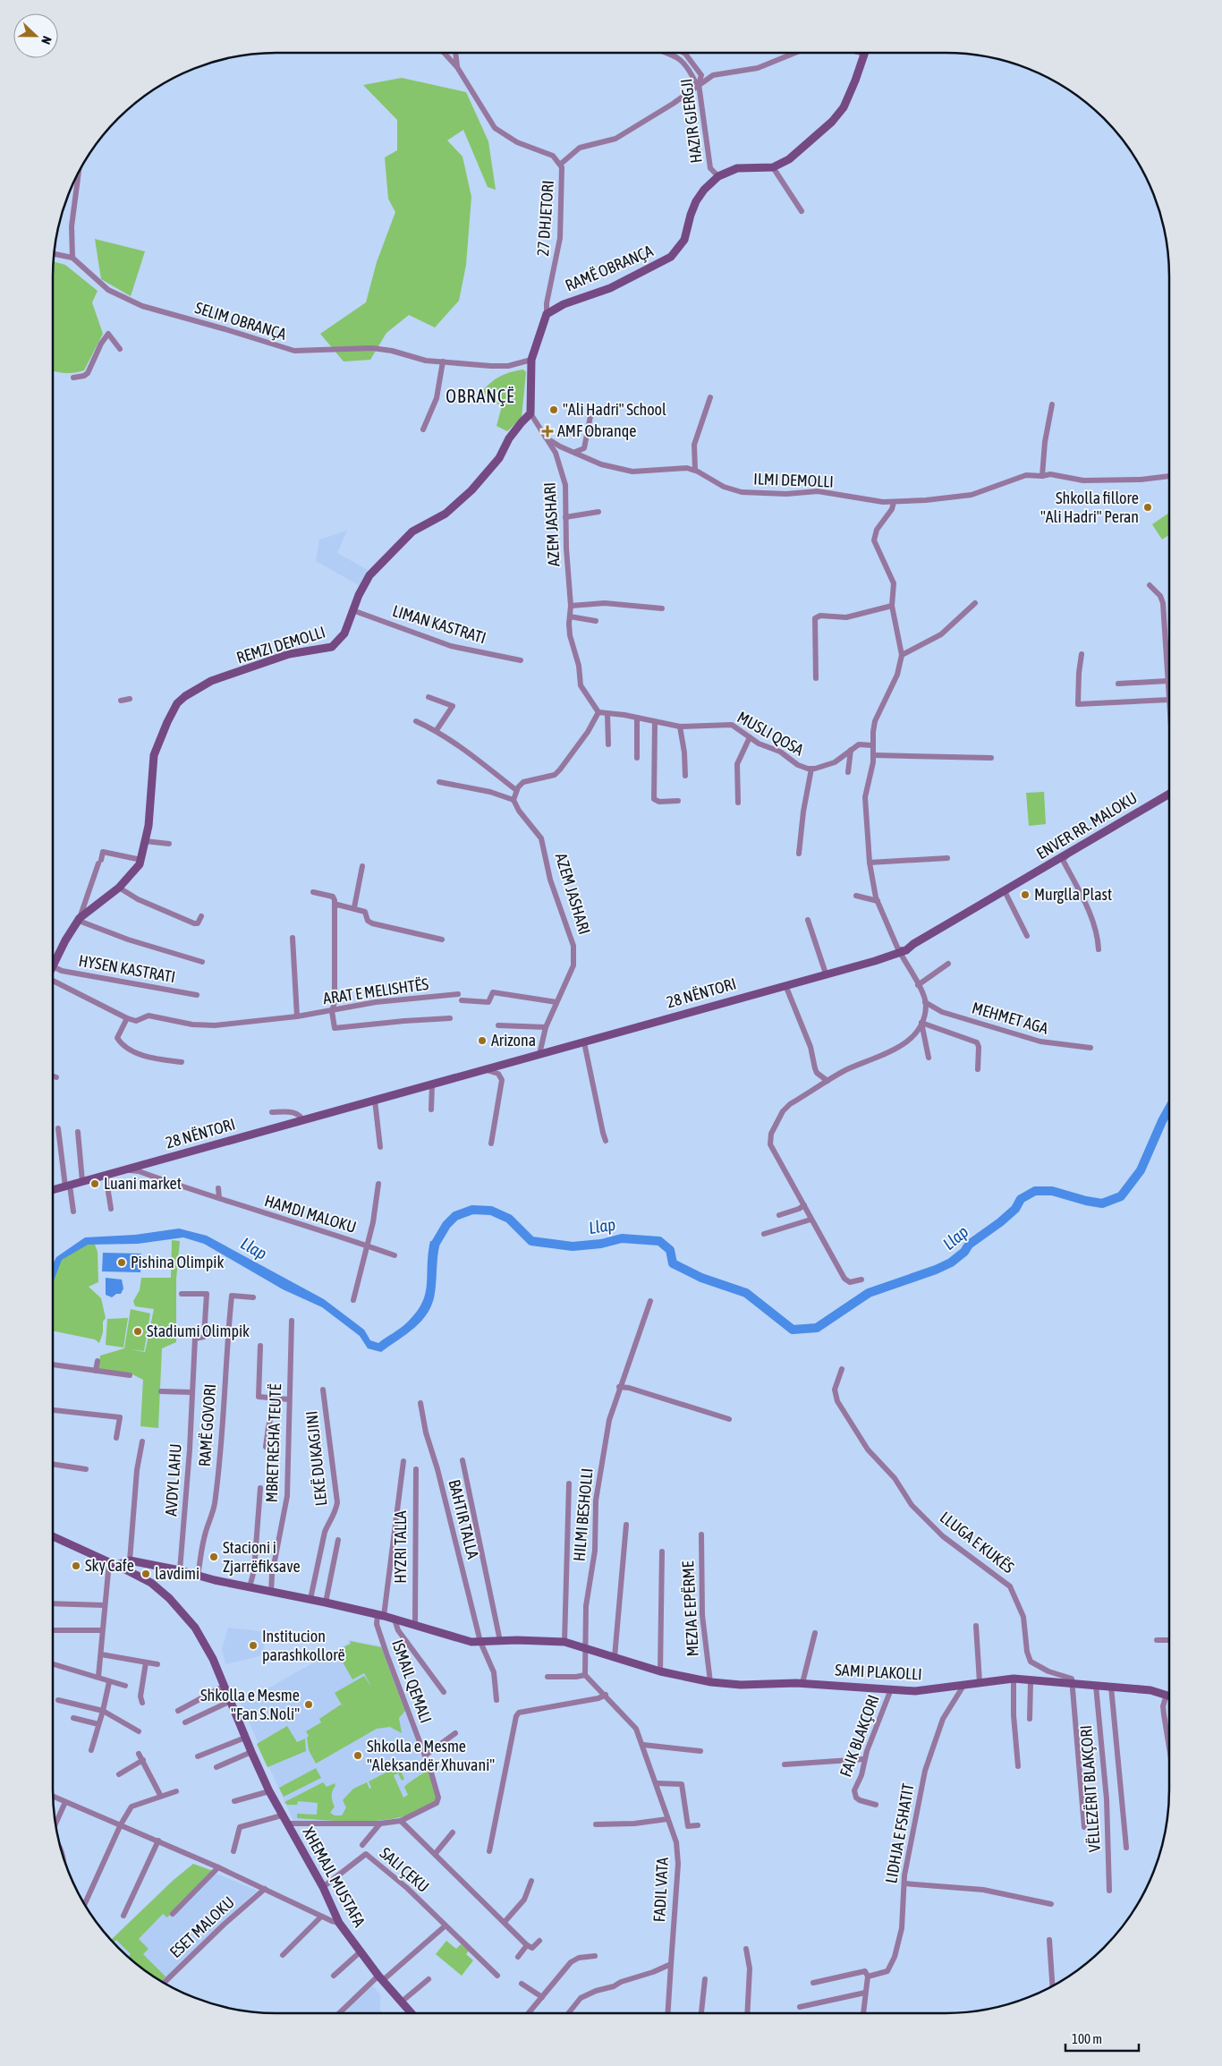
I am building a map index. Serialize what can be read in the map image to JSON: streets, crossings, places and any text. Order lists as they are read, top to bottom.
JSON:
{
  "streets": {
    "street": [
      "HAZIR GJERGJI",
      "27 DHJETORI",
      "RAMË OBRANÇA",
      "SELIM OBRANÇA",
      "ILMI DEMOLLI",
      "AZEM JASHARI",
      "LIMAN KASTRATI",
      "REMZI DEMOLLI",
      "MUSLI QOSA",
      "ENVER RR. MALOKU",
      "HYSEN KASTRATI",
      "ARAT E MELISHTËS",
      "28 NËNTORI",
      "MEHMET AGA",
      "HAMDI MALOKU",
      "RAMË GOVORI",
      "MBRETRESHA TEUTË",
      "LEKË DUKAGJINI",
      "AVDYL LAHU",
      "HILMI BESHOLLI",
      "BAHTIR TALLA",
      "LLUGA E KUKËS",
      "HYZRI TALLA",
      "MEZIA E EPËRME",
      "SAMI PLAKOLLI",
      "ISMAIL QEMALI",
      "FAIK BLAKÇORI",
      "VËLLEZËRIT BLAKÇORI",
      "LIDHJA E FSHATIT",
      "SALI ÇEKU",
      "XHEMAJL MUSTAFA",
      "FADIL VATA",
      "ESET MALOKU"
    ]
  },
  "crossings": [
    ["HAZIR GJERGJI", "RAMË OBRANÇA"],
    ["27 DHJETORI", "RAMË OBRANÇA"],
    ["ILMI DEMOLLI", "AZEM JASHARI"],
    ["AZEM JASHARI", "REMZI DEMOLLI"],
    ["AZEM JASHARI", "MUSLI QOSA"],
    ["AZEM JASHARI", "28 NËNTORI"],
    ["LIMAN KASTRATI", "REMZI DEMOLLI"],
    ["ENVER RR. MALOKU", "28 NËNTORI"],
    ["28 NËNTORI", "HAMDI MALOKU"],
    ["HILMI BESHOLLI", "SAMI PLAKOLLI"],
    ["LLUGA E KUKËS", "SAMI PLAKOLLI"],
    ["MEZIA E EPËRME", "SAMI PLAKOLLI"],
    ["SAMI PLAKOLLI", "FAIK BLAKÇORI"],
    ["SAMI PLAKOLLI", "VËLLEZËRIT BLAKÇORI"],
    ["SAMI PLAKOLLI", "LIDHJA E FSHATIT"],
    ["ISMAIL QEMALI", "XHEMAJL MUSTAFA"],
    ["SALI ÇEKU", "XHEMAJL MUSTAFA"]
  ],
  "districts": ["OBRANÇË"],
  "water": ["Llap"],
  "places": {
    "other": [
      "\"Ali Hadri\" School",
      "Shkolla fillore \"Ali Hadri\" Peran",
      "Murglla Plast",
      "Arizona",
      "Luani market",
      "Pishina Olimpik",
      "Stadiumi Olimpik",
      "Stacioni i Zjarrëfiksave",
      "Sky Cafe",
      "lavdimi",
      "Institucion parashkollorë",
      "Shkolla e Mesme \"Fan S.Noli\"",
      "Shkolla e Mesme \"Aleksandër Xhuvani\""
    ],
    "health": ["AMF Obranqe"]
  },
  "scale_bar": "100 m",
  "north": "right"
}
